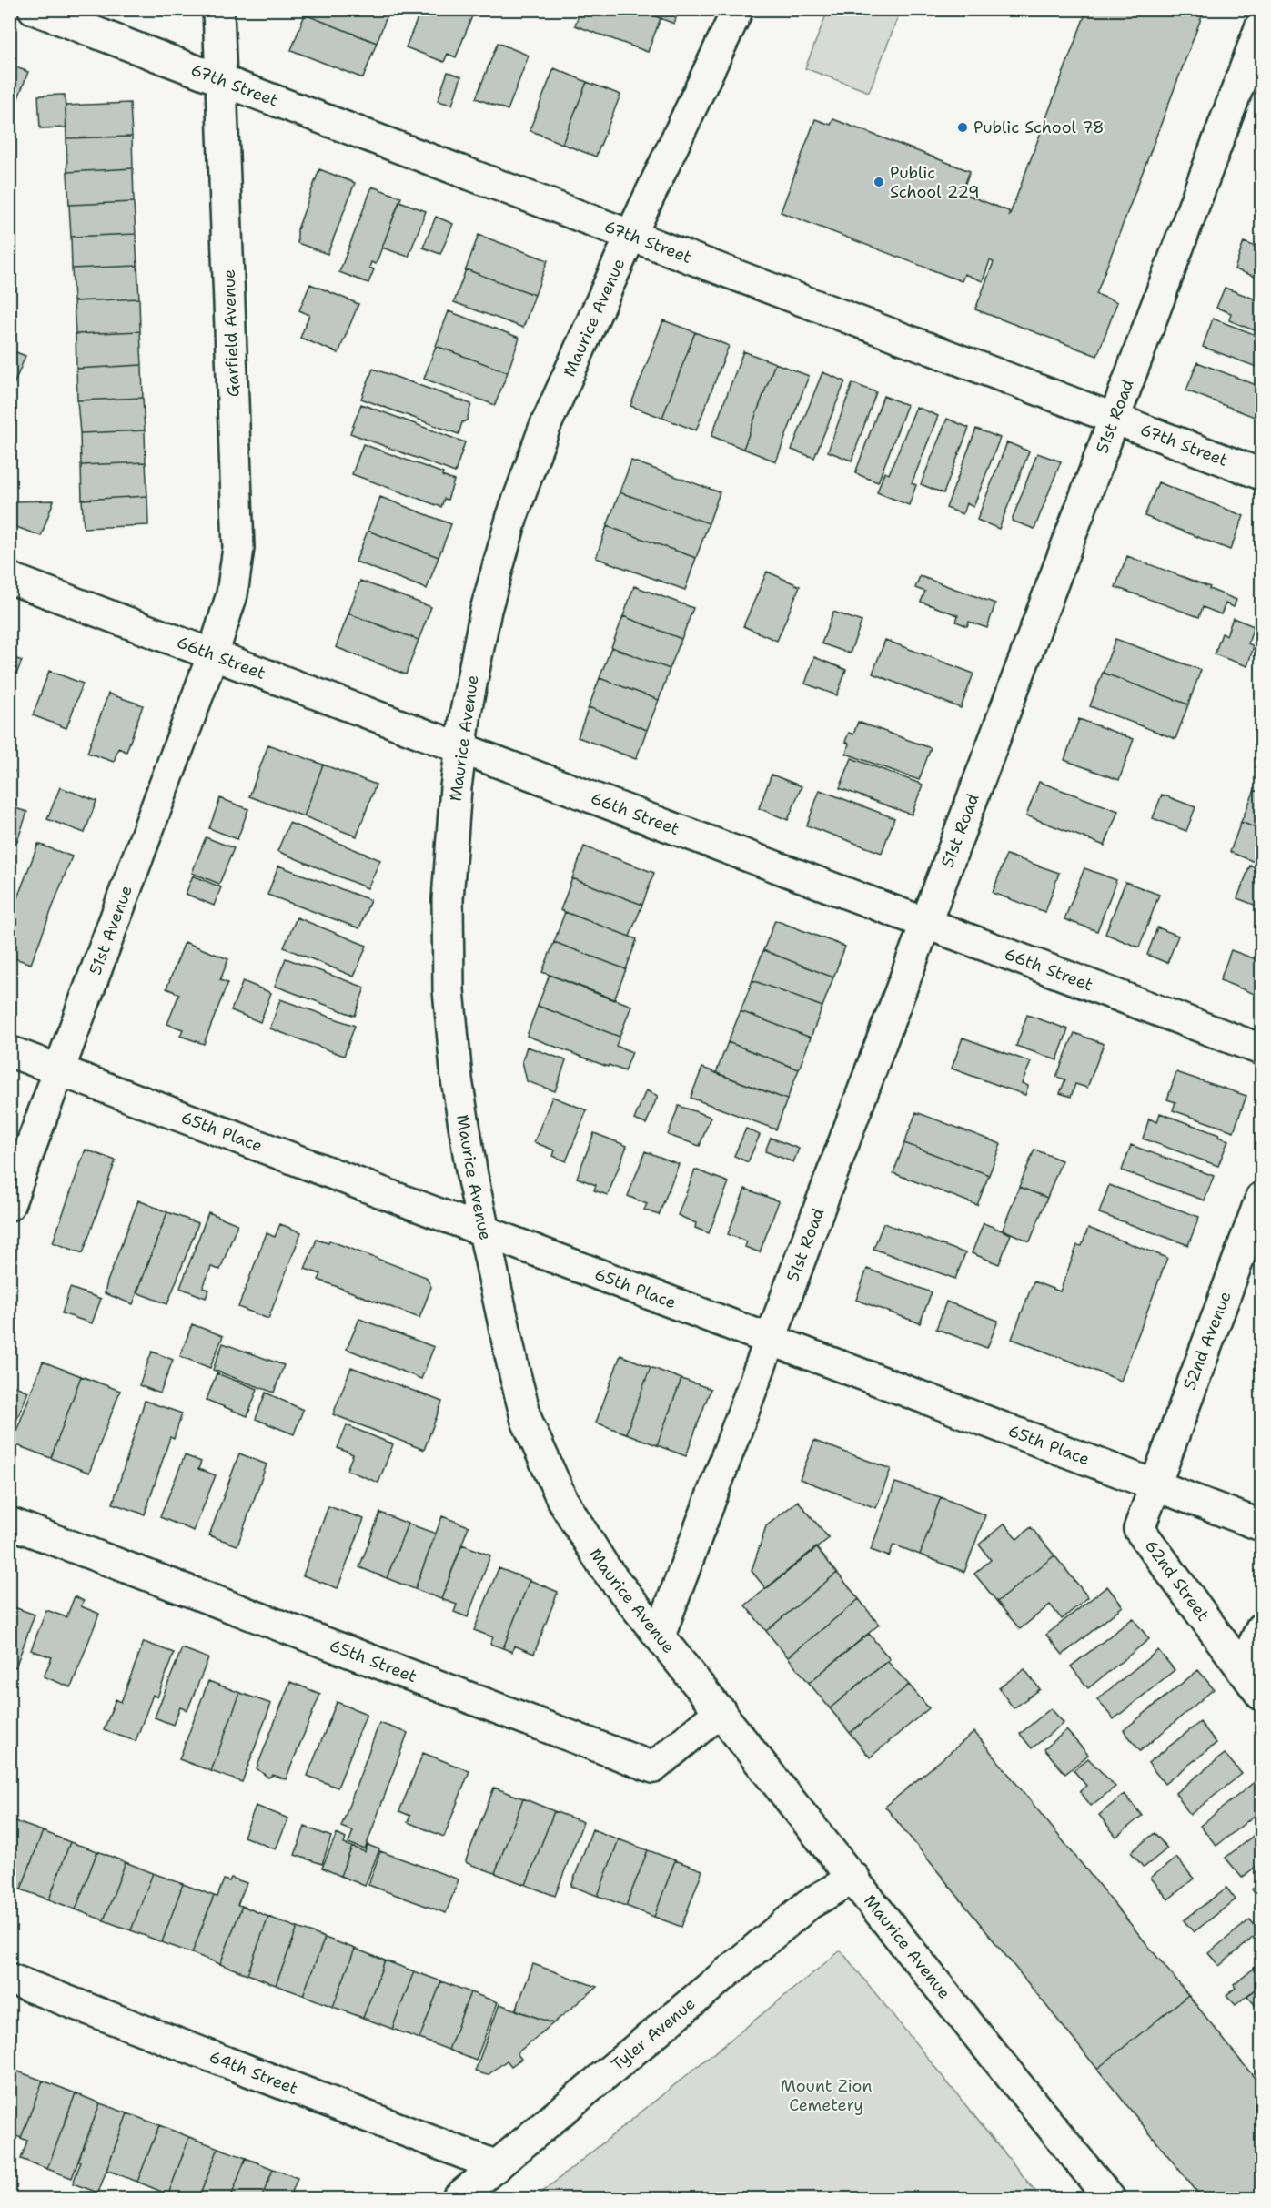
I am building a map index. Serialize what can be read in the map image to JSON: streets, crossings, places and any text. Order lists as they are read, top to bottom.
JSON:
{
  "streets": {
    "street": [
      "67th Street",
      "Maurice Avenue",
      "Garfield Avenue",
      "51st Road",
      "66th Street",
      "51st Avenue",
      "65th Place",
      "52nd Avenue",
      "62nd Street",
      "65th Street",
      "Tyler Avenue",
      "64th Street"
    ]
  },
  "crossings": [
    ["67th Street", "Maurice Avenue"],
    ["67th Street", "Garfield Avenue"],
    ["67th Street", "51st Road"],
    ["Maurice Avenue", "51st Road"],
    ["Maurice Avenue", "66th Street"],
    ["Maurice Avenue", "65th Place"],
    ["Maurice Avenue", "65th Street"],
    ["Maurice Avenue", "Tyler Avenue"],
    ["Garfield Avenue", "66th Street"],
    ["Garfield Avenue", "51st Avenue"],
    ["51st Road", "66th Street"],
    ["51st Road", "65th Place"],
    ["66th Street", "51st Avenue"],
    ["51st Avenue", "65th Place"],
    ["65th Place", "52nd Avenue"],
    ["65th Place", "62nd Street"],
    ["52nd Avenue", "62nd Street"],
    ["Tyler Avenue", "64th Street"]
  ],
  "parks": ["Mount Zion Cemetery"],
  "places": ["Public School 78", "Public School 229"]
}
